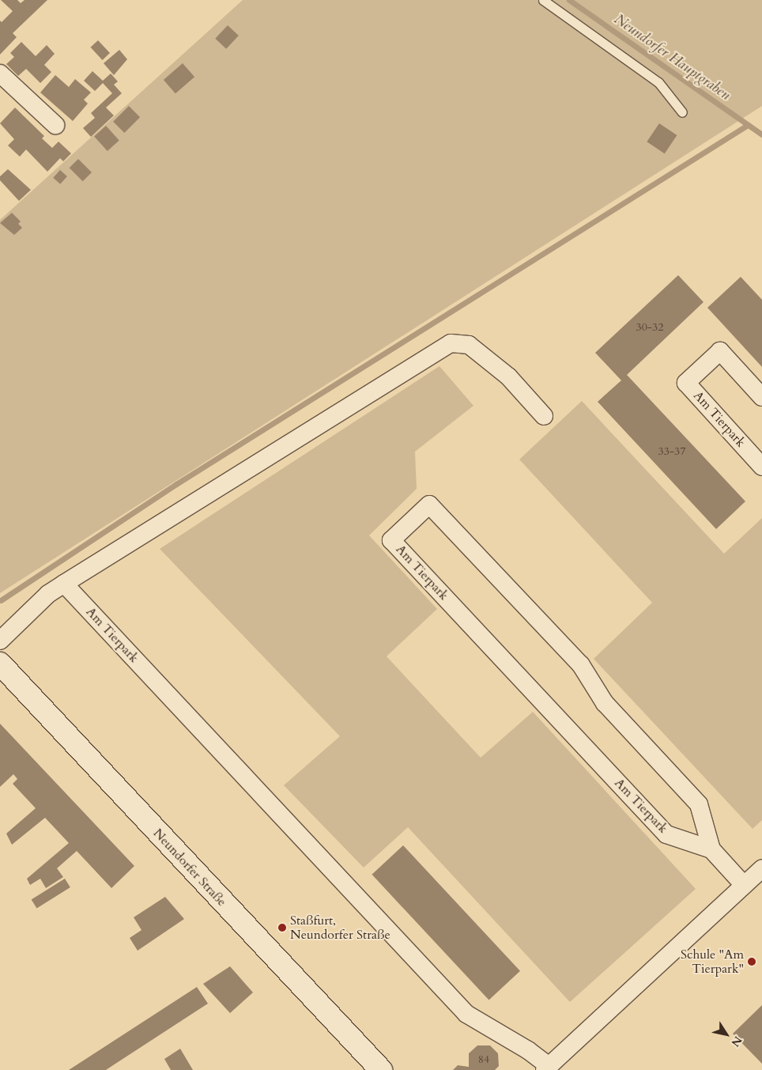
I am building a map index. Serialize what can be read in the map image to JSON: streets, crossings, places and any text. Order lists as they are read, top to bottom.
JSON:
{
  "streets": {
    "main road": ["Neundorfer Straße"],
    "street": ["Am Tierpark"]
  },
  "water": ["Neundorfer Hauptgraben"],
  "places": ["Staßfurt, Neundorfer Straße", "Schule \"Am Tierpark\""],
  "house_numbers": ["30-32", "33-37", "84"],
  "north": "bottom right"
}
